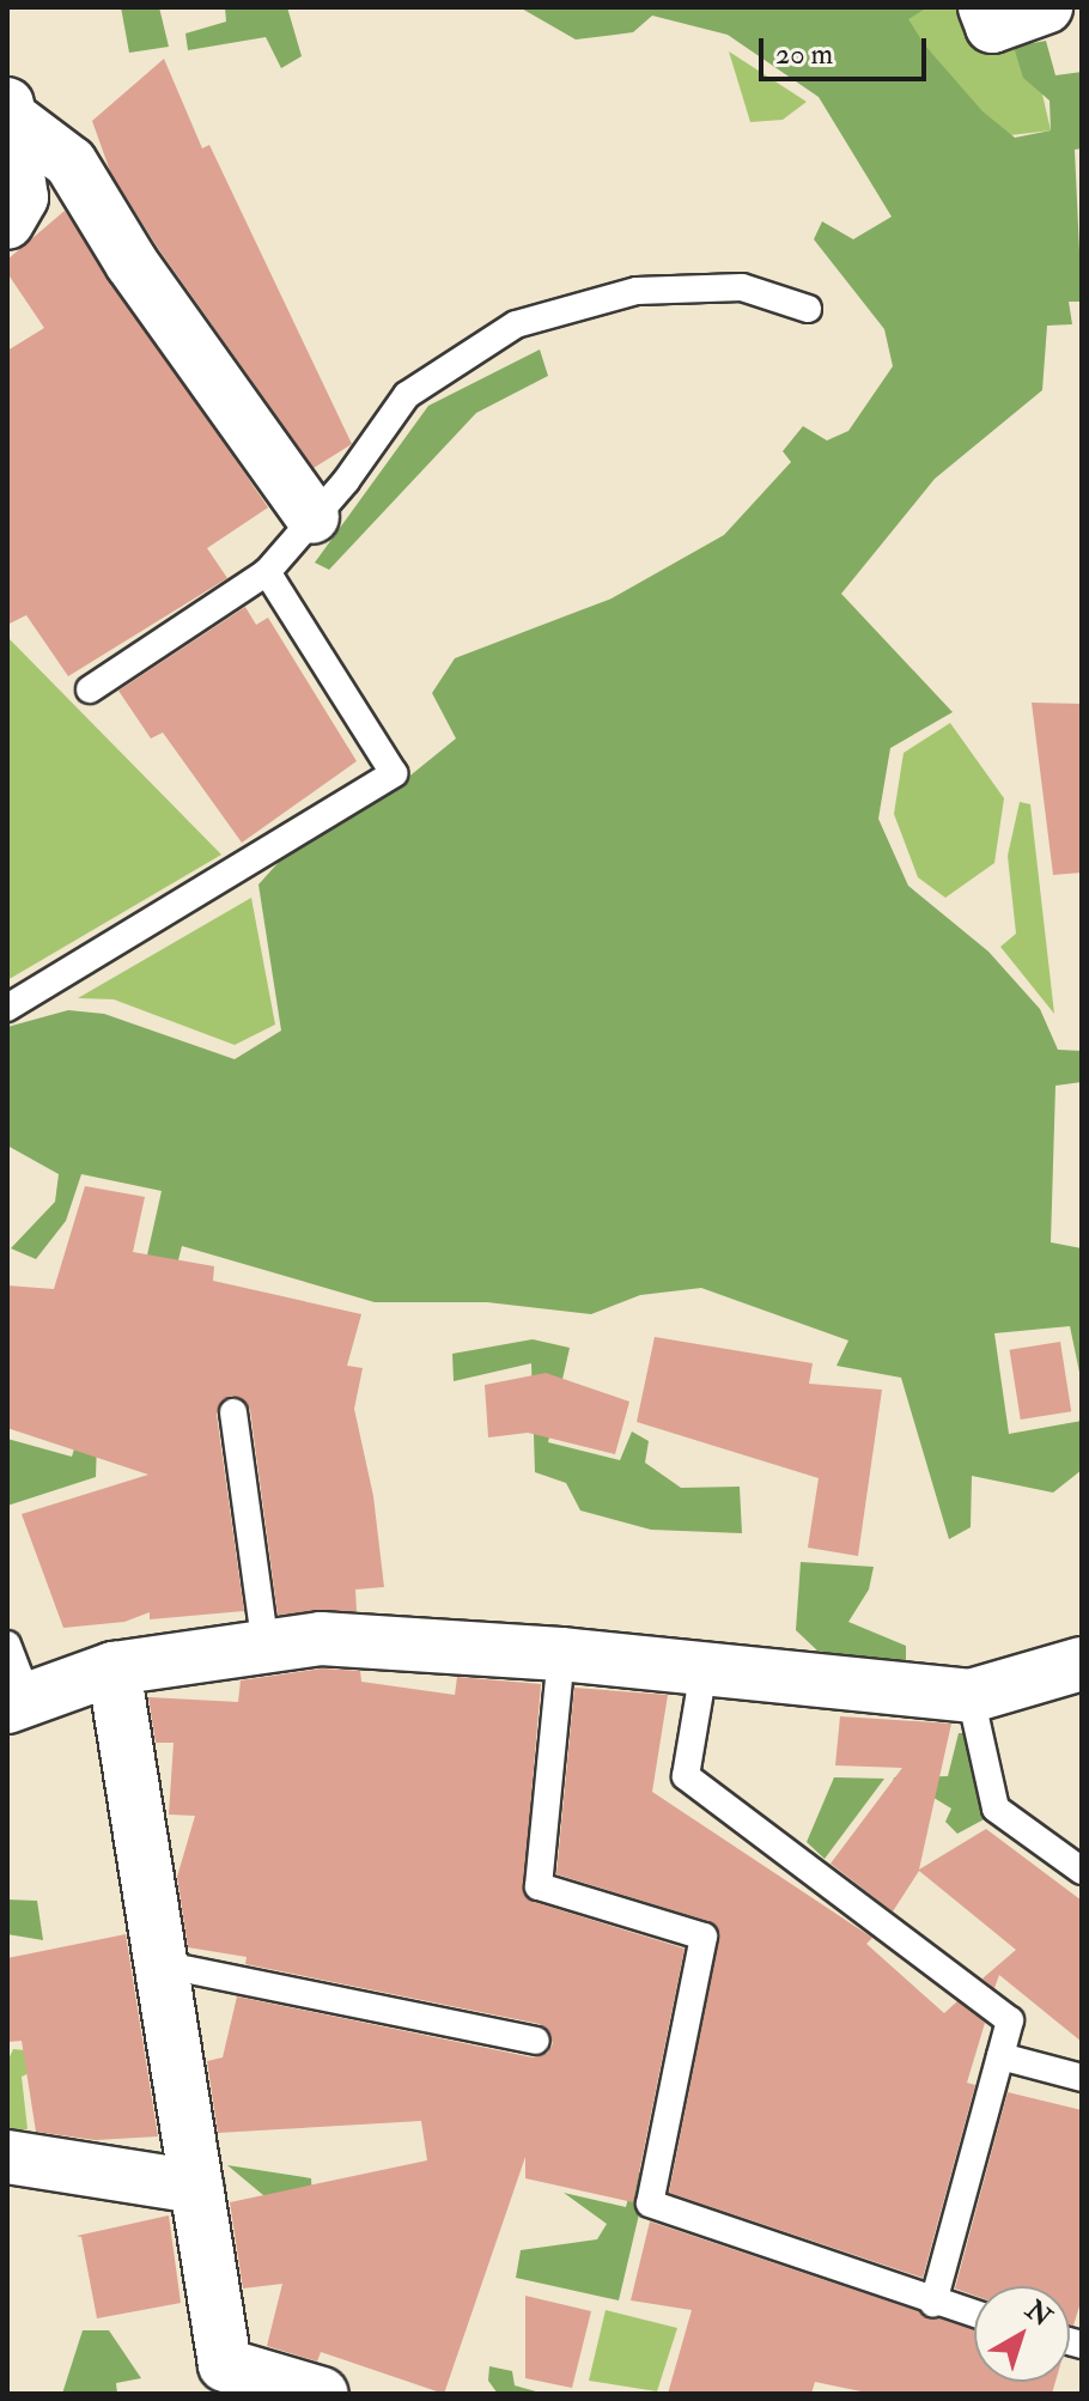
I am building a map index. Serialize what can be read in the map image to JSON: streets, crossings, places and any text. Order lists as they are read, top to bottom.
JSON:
{
  "scale_bar": "20 m",
  "north": "top right"
}
